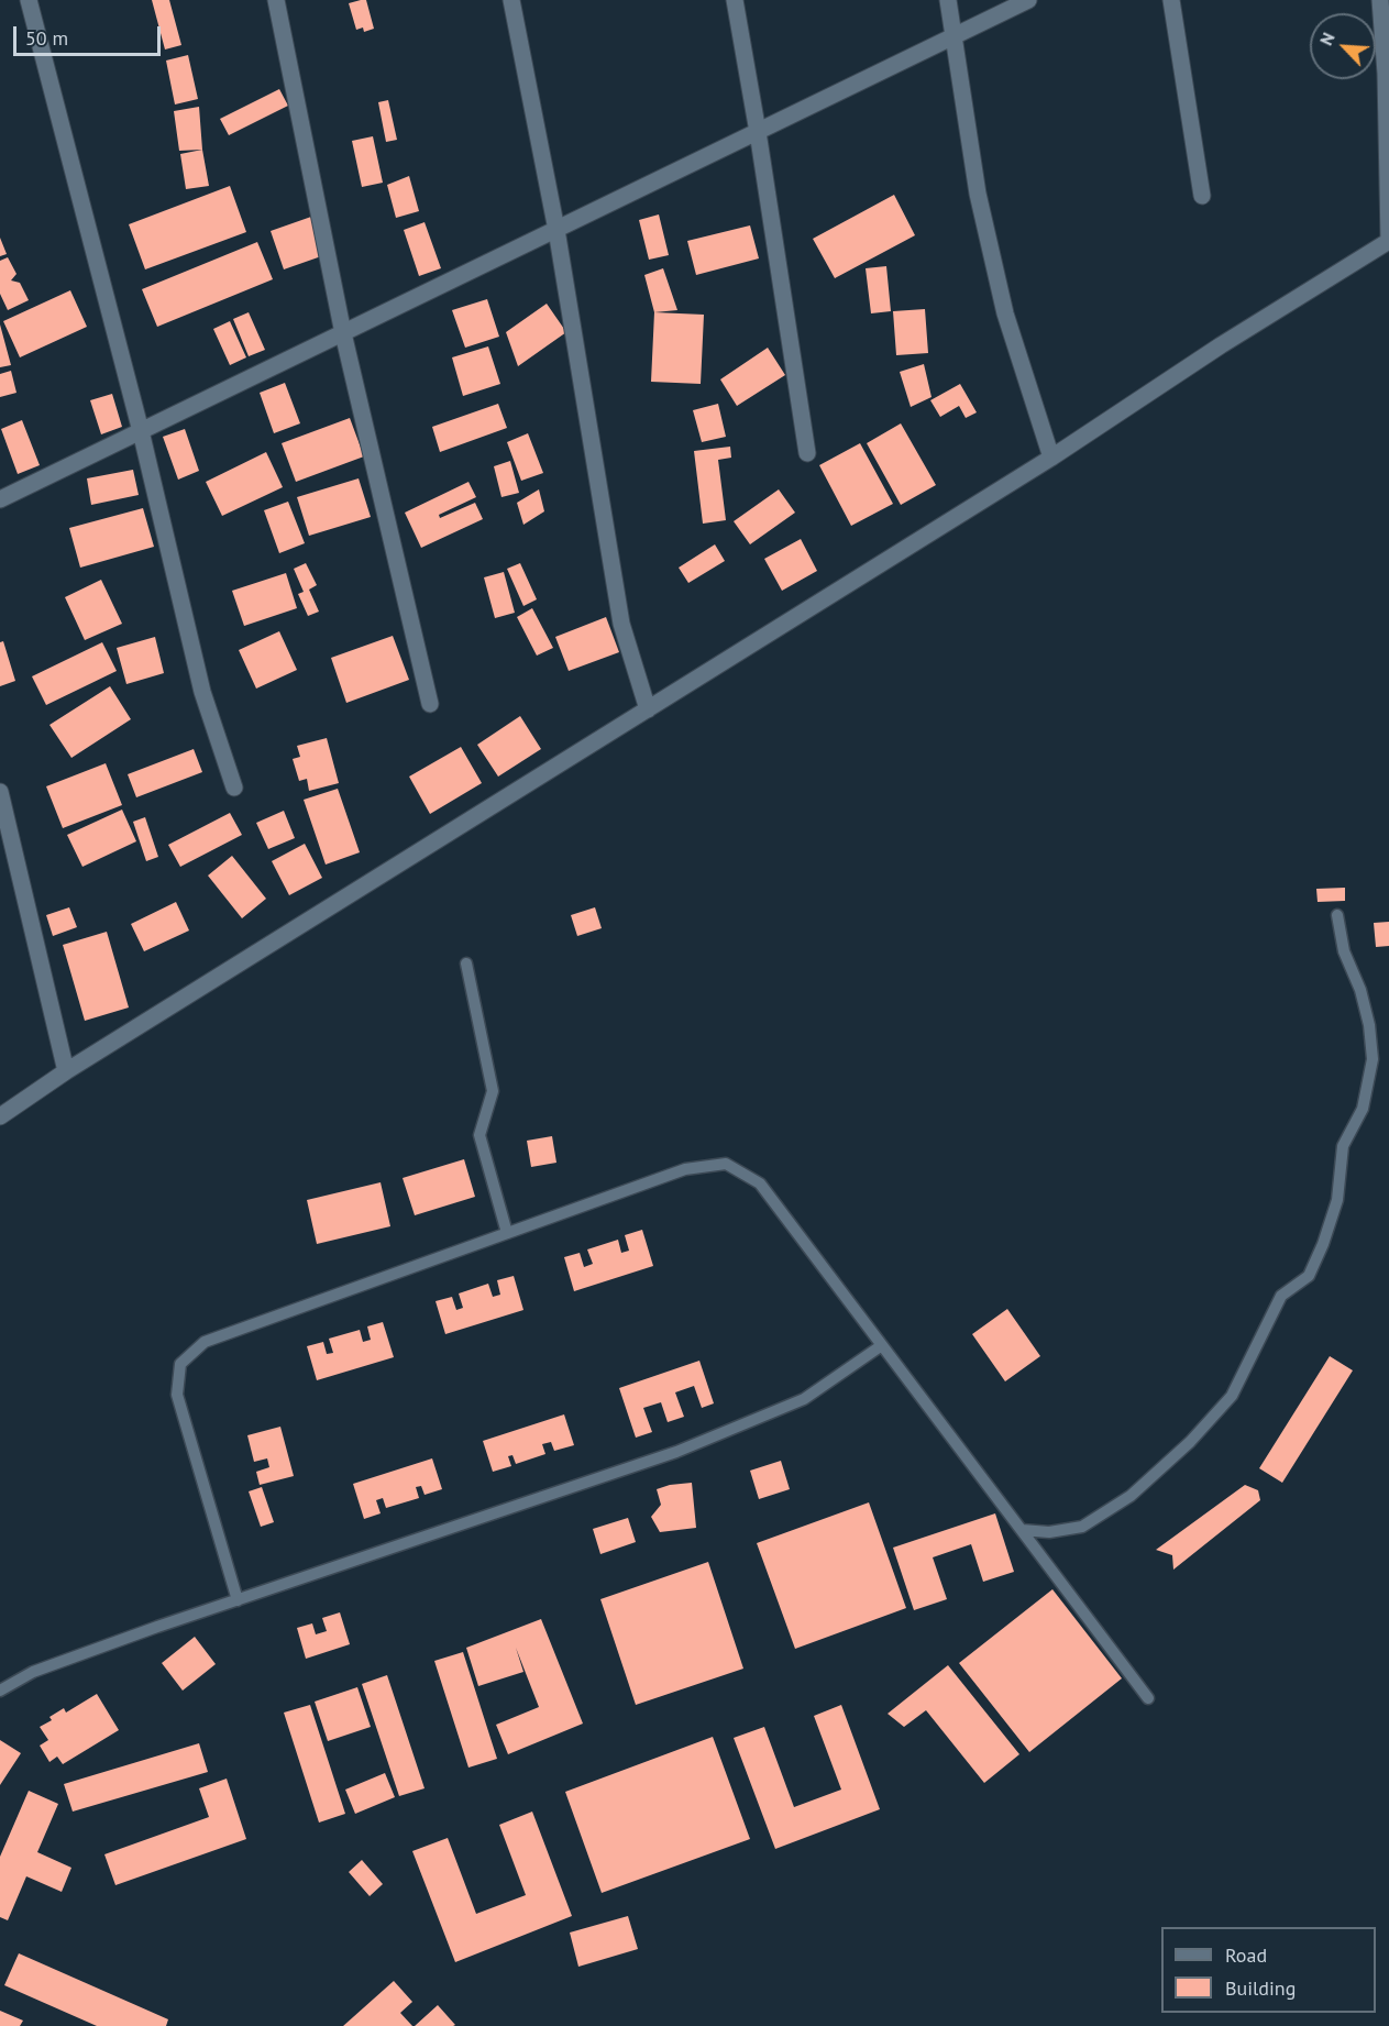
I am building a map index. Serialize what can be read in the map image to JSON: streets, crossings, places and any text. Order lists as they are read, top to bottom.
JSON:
{
  "legend": ["Road", "Building"],
  "scale_bar": "50 m",
  "north": "top left"
}
